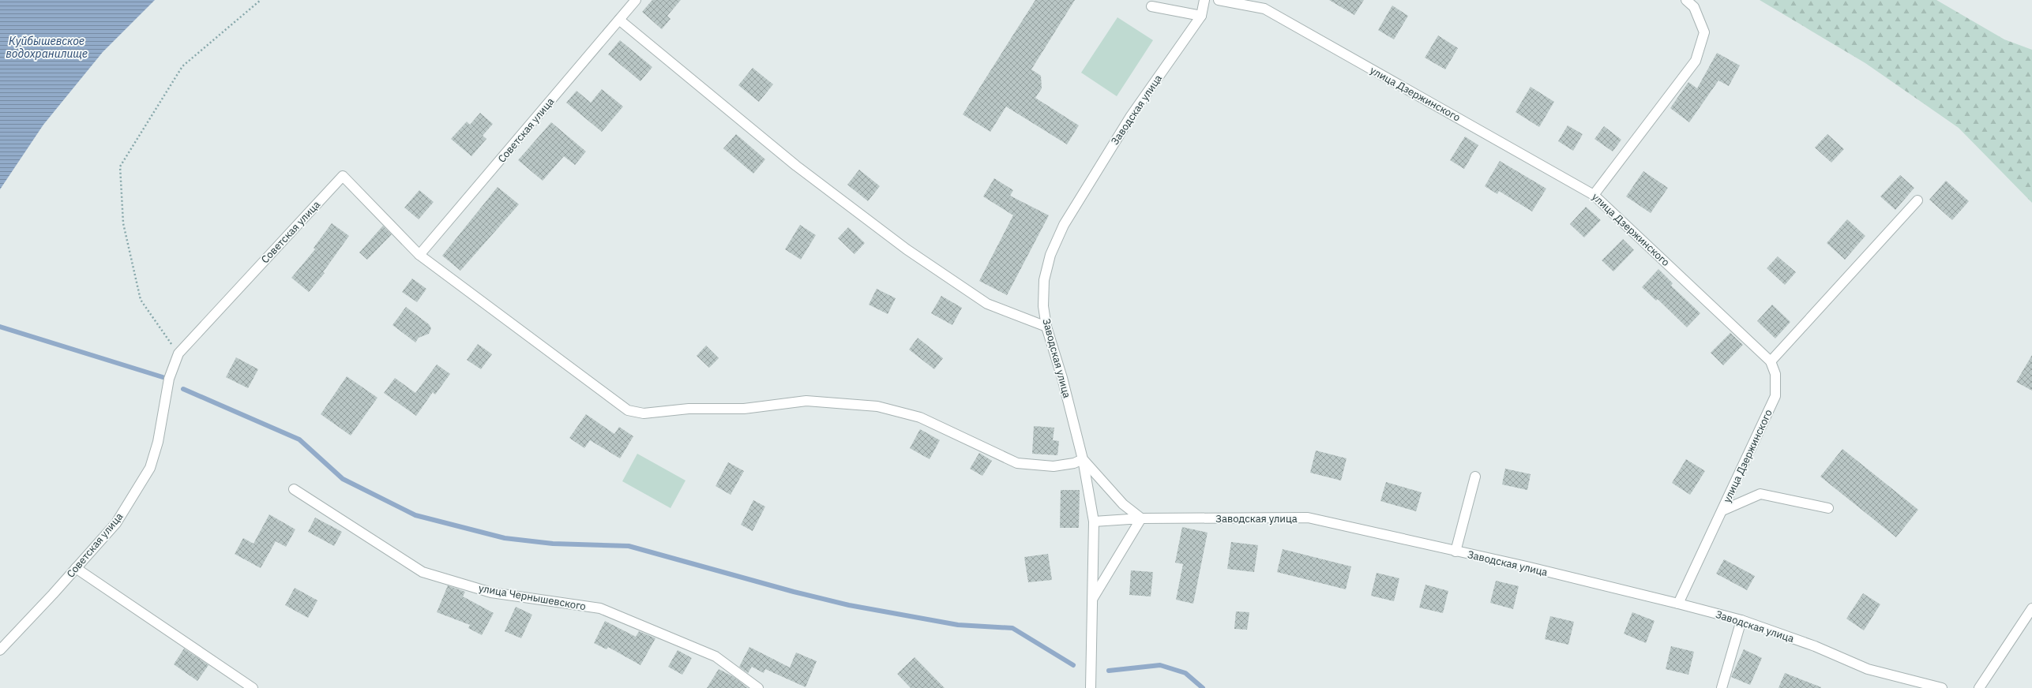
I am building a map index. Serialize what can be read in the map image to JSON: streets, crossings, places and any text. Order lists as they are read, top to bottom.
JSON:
{
  "streets": {
    "street": [
      "улица Дзержинского",
      "Заводская улица",
      "Советская улица",
      "улица Чернышевского"
    ]
  },
  "crossings": [
    ["улица Дзержинского", "Заводская улица"]
  ],
  "water": ["Куйбышевское водохранилище"]
}
